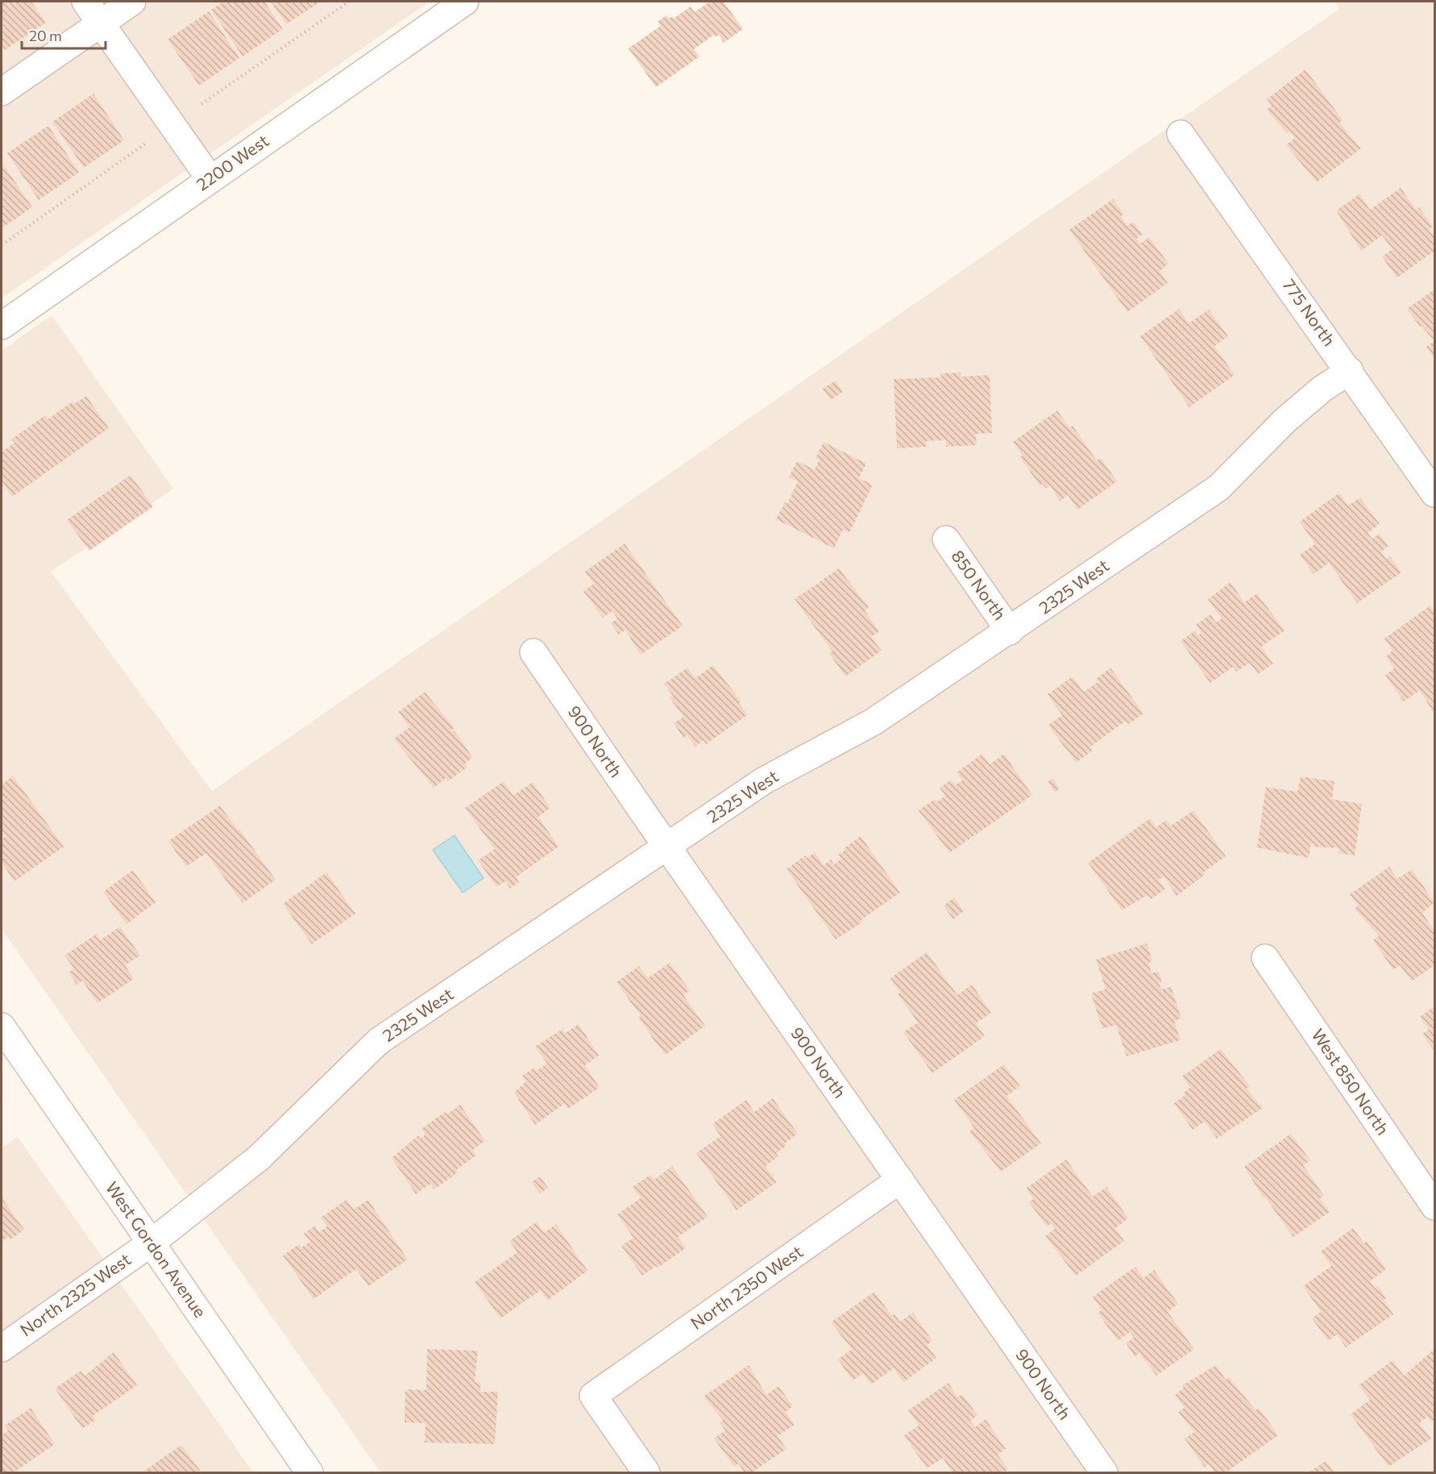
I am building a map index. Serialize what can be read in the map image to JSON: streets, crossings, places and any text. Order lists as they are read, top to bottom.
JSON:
{
  "streets": {
    "street": [
      "2200 West",
      "775 North",
      "850 North",
      "2325 West",
      "900 North",
      "West 850 North",
      "West Gordon Avenue",
      "North 2350 West",
      "North 2325 West"
    ]
  },
  "crossings": [
    ["775 North", "2325 West"],
    ["850 North", "2325 West"],
    ["2325 West", "900 North"],
    ["2325 West", "West Gordon Avenue"],
    ["2325 West", "North 2325 West"],
    ["900 North", "North 2350 West"],
    ["West Gordon Avenue", "North 2325 West"]
  ],
  "scale_bar": "20 m"
}
